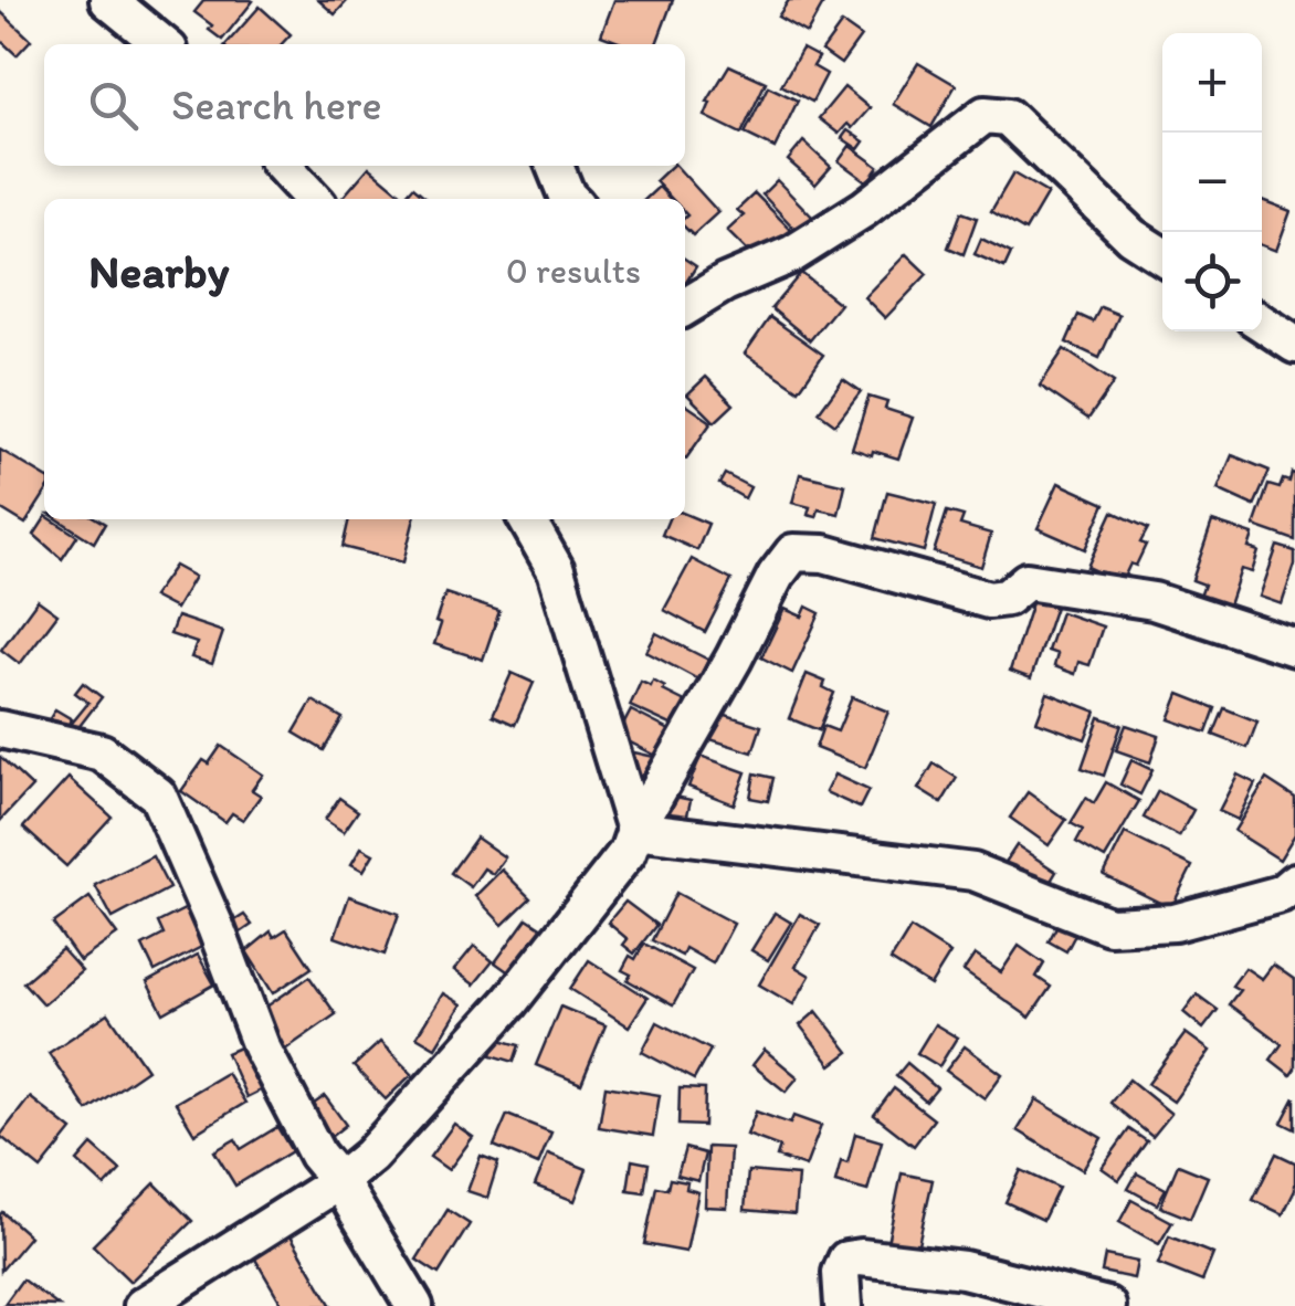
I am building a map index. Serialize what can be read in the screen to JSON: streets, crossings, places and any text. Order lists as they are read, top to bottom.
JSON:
{
  "page": {
    "map_buttons": ["+", "−"],
    "search": "Search here",
    "heading": ["Nearby", "0 results"]
  }
}
